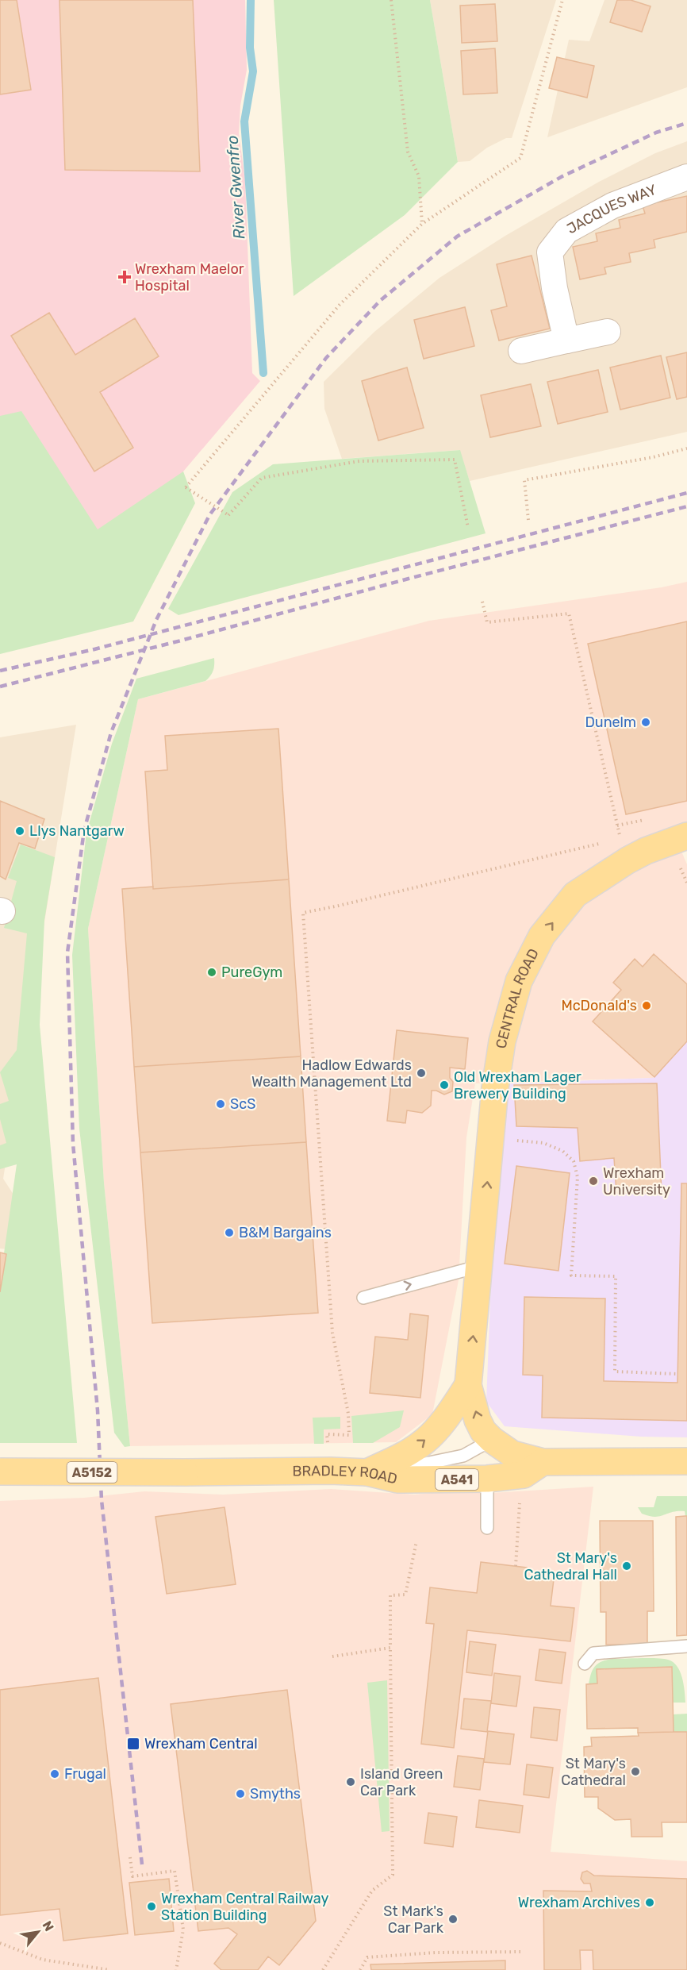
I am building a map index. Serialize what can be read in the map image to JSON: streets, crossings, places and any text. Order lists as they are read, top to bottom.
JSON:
{
  "streets": {
    "main road": [
      "CENTRAL ROAD",
      "A5152",
      "BRADLEY ROAD",
      "A541"
    ],
    "street": ["JACQUES WAY"]
  },
  "crossings": [
    ["CENTRAL ROAD", "BRADLEY ROAD"]
  ],
  "one_way": ["CENTRAL ROAD"],
  "water": ["River Gwenfro"],
  "places": {
    "health": ["Wrexham Maelor Hospital"],
    "other": [
      "Dunelm",
      "Llys Nantgarw",
      "PureGym",
      "McDonald's",
      "Hadlow Edwards Wealth Management Ltd",
      "Old Wrexham Lager Brewery Building",
      "ScS",
      "Wrexham University",
      "B&M Bargains",
      "St Mary's Cathedral Hall",
      "St Mary's Cathedral",
      "Frugal",
      "Island Green Car Park",
      "Smyths",
      "Wrexham Archives",
      "Wrexham Central Railway Station Building",
      "St Mark's Car Park"
    ],
    "transit": ["Wrexham Central"]
  },
  "north": "top right"
}
